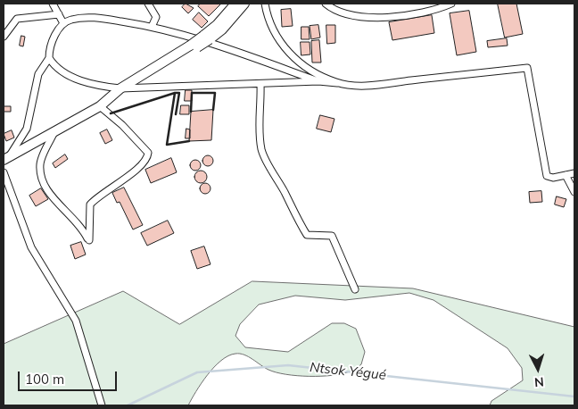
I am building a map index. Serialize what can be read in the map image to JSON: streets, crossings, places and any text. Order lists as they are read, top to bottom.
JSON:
{
  "water": ["Ntsok Yégué"],
  "scale_bar": "100 m",
  "north": "bottom"
}
